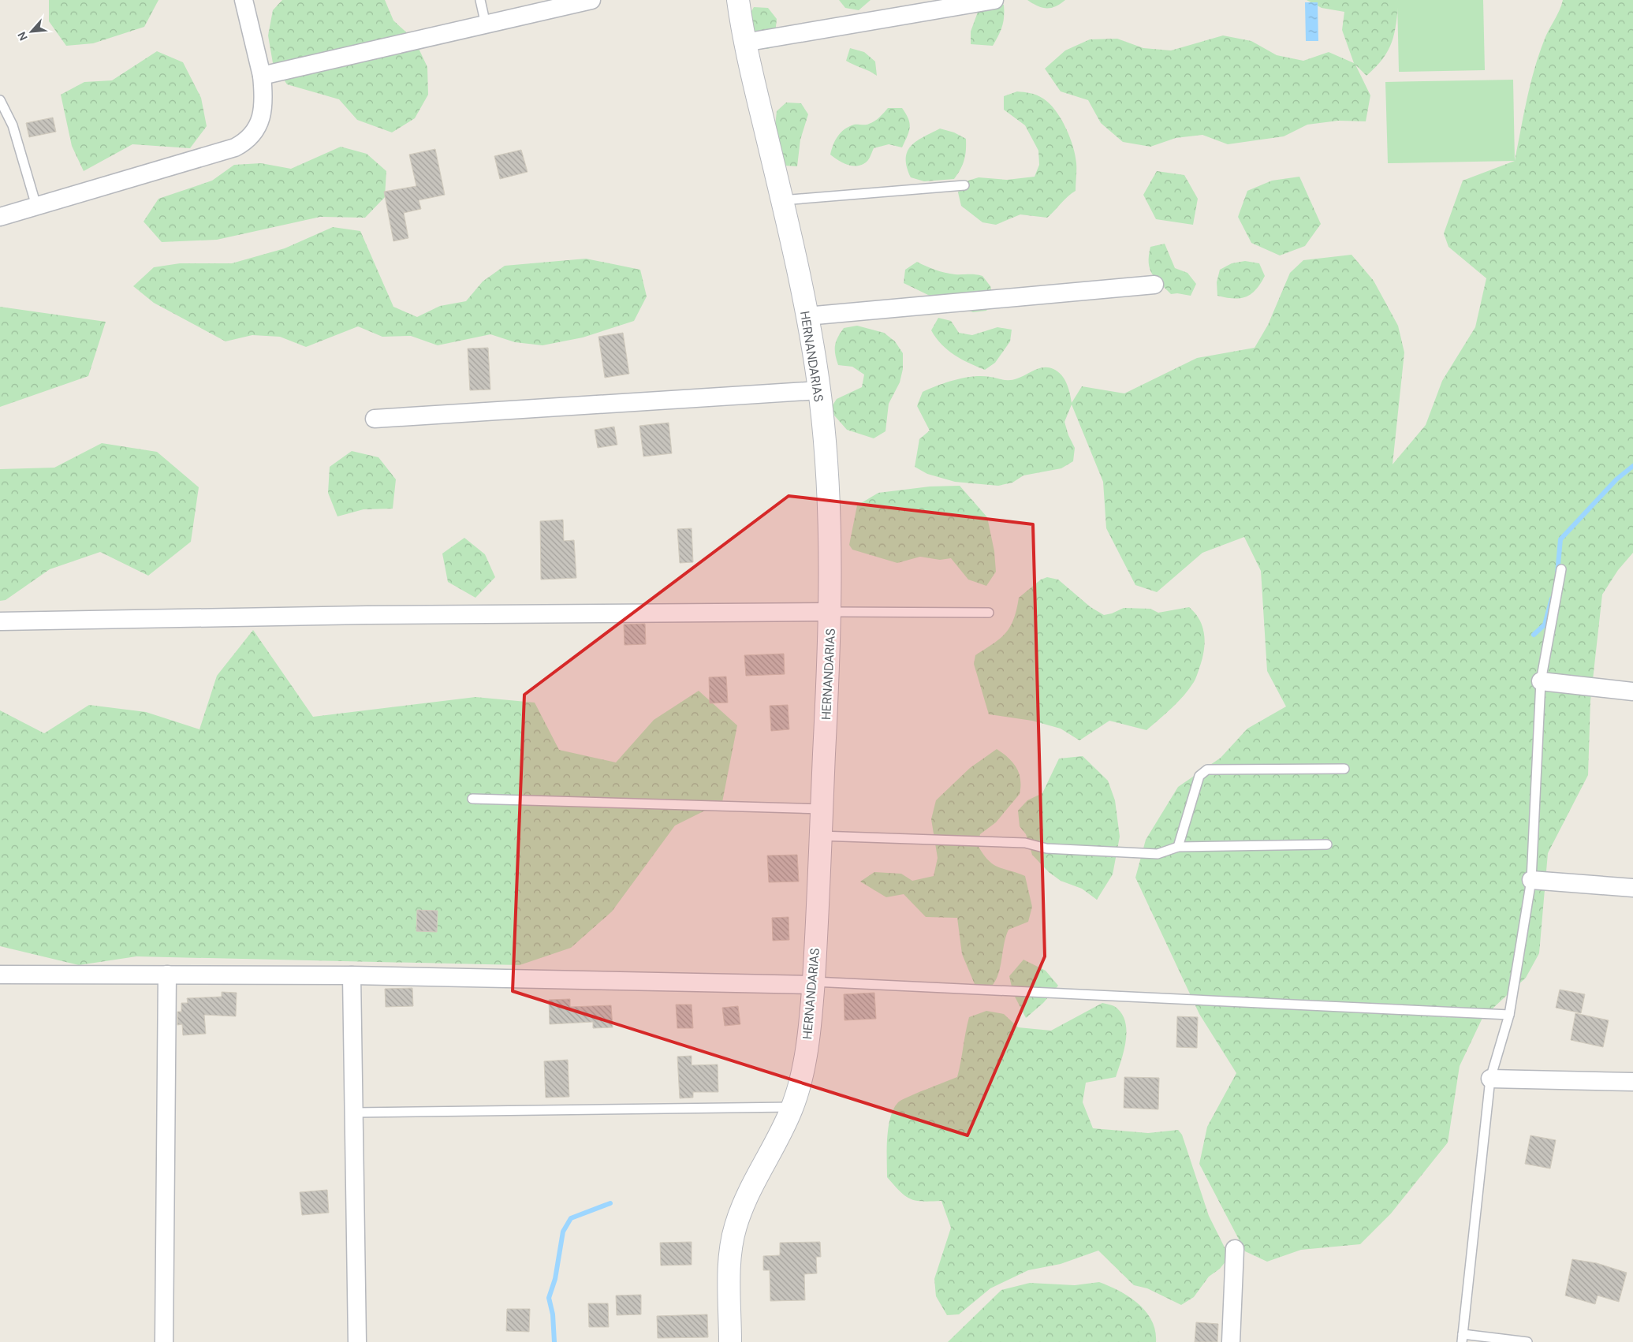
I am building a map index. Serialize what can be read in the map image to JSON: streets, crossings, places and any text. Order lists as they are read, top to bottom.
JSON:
{
  "streets": {
    "street": ["HERNANDARIAS"]
  },
  "north": "bottom left"
}
